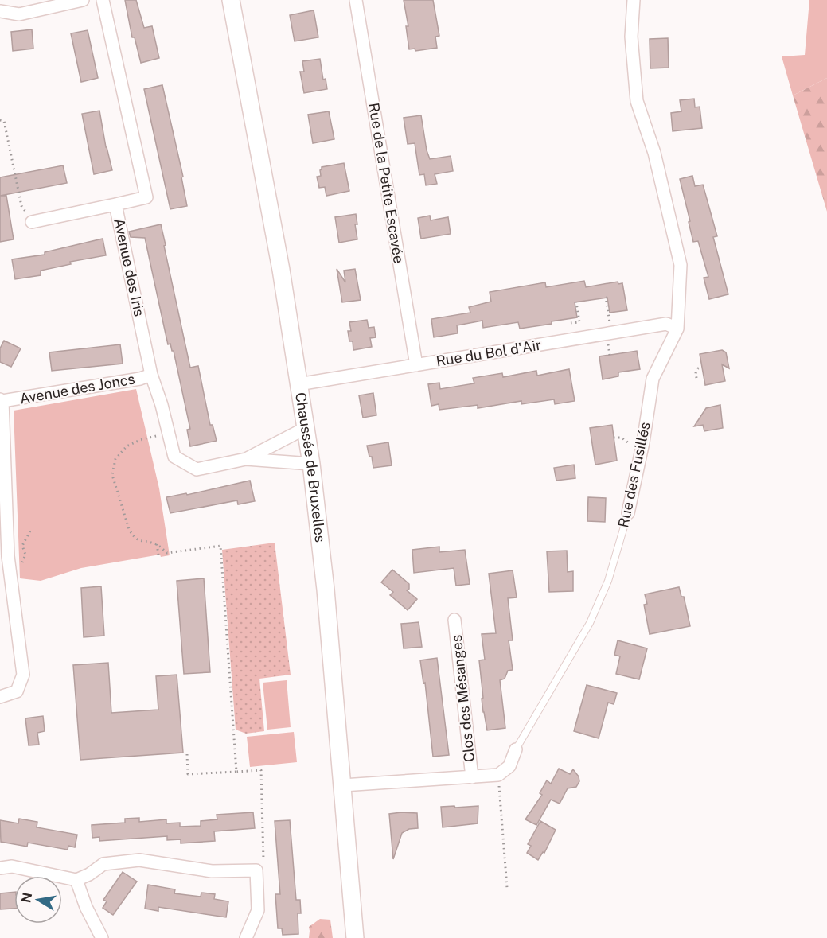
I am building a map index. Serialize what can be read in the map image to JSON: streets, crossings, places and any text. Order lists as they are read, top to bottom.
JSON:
{
  "streets": {
    "main road": ["Chaussée de Bruxelles"],
    "street": [
      "Rue de la Petite Escavée",
      "Avenue des Iris",
      "Rue du Bol d'Air",
      "Avenue des Joncs",
      "Rue des Fusillés",
      "Clos des Mésanges"
    ]
  },
  "crossings": [
    ["Rue de la Petite Escavée", "Rue du Bol d'Air"],
    ["Avenue des Iris", "Avenue des Joncs"],
    ["Avenue des Iris", "Chaussée de Bruxelles"],
    ["Rue du Bol d'Air", "Chaussée de Bruxelles"],
    ["Rue du Bol d'Air", "Rue des Fusillés"]
  ],
  "north": "left"
}
